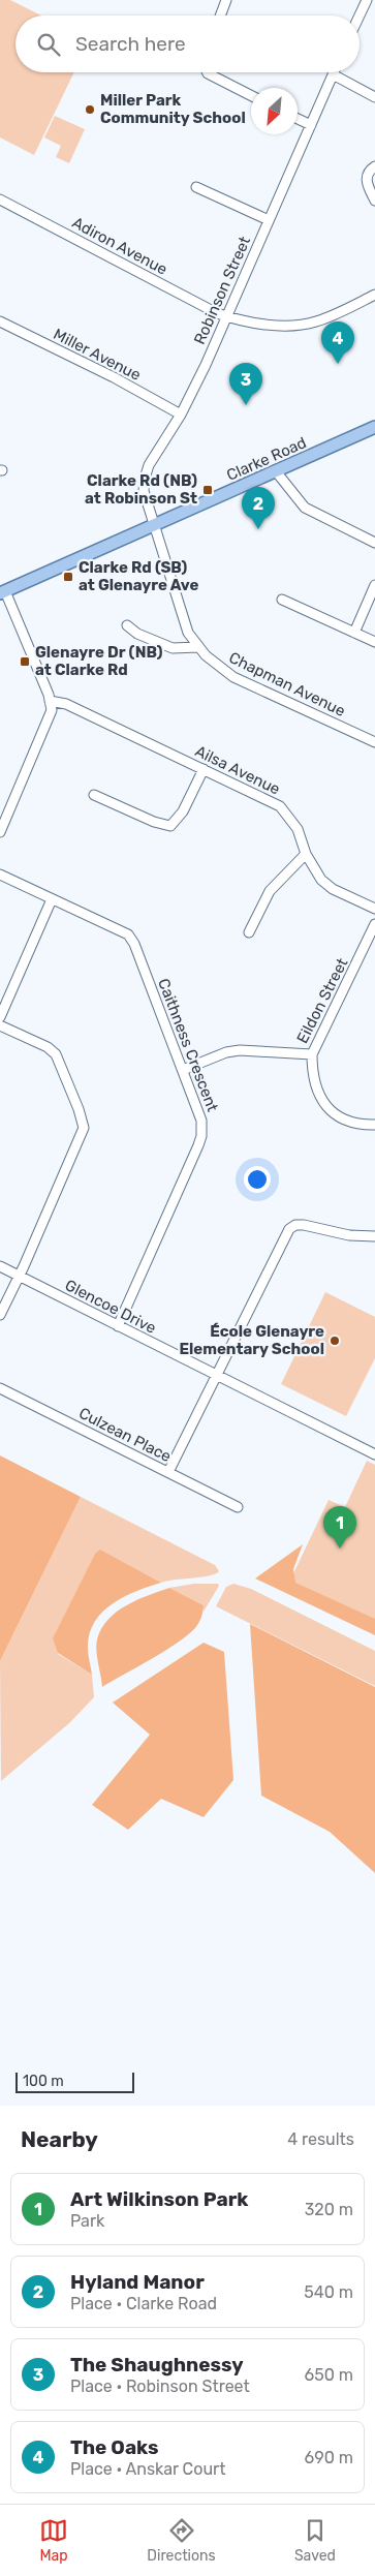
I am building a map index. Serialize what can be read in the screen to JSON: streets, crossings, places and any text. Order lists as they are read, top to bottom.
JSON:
{
  "streets": {
    "main road": ["Clarke Road"],
    "street": [
      "Adiron Avenue",
      "Robinson Street",
      "Miller Avenue",
      "Chapman Avenue",
      "Ailsa Avenue",
      "Eildon Street",
      "Caithness Crescent",
      "Glencoe Drive",
      "Culzean Place"
    ]
  },
  "crossings": [
    ["Adiron Avenue", "Robinson Street"],
    ["Robinson Street", "Miller Avenue"],
    ["Robinson Street", "Clarke Road"],
    ["Robinson Street", "Chapman Avenue"],
    ["Clarke Road", "Chapman Avenue"],
    ["Eildon Street", "Caithness Crescent"],
    ["Caithness Crescent", "Glencoe Drive"]
  ],
  "places": {
    "other": ["Miller Park Community School", "École Glenayre Elementary School"],
    "transit": ["Clarke Rd (NB) at Robinson St", "Clarke Rd (SB) at Glenayre Ave", "Glenayre Dr (NB) at Clarke Rd"]
  },
  "scale_bar": "100 m",
  "north": "bottom left",
  "page": {
    "search": "Search here",
    "pins": [
      "4",
      "3",
      "2",
      "1"
    ],
    "scale": "100 m",
    "heading": ["Nearby", "4 results"],
    "list": [
      {
        "mark": "1",
        "name": "Art Wilkinson Park",
        "note": "Park",
        "value": "320 m"
      },
      {
        "mark": "2",
        "name": "Hyland Manor",
        "note": "Place · Clarke Road",
        "value": "540 m"
      },
      {
        "mark": "3",
        "name": "The Shaughnessy",
        "note": "Place · Robinson Street",
        "value": "650 m"
      },
      {
        "mark": "4",
        "name": "The Oaks",
        "note": "Place · Anskar Court",
        "value": "690 m"
      }
    ],
    "nav": ["Map", "Directions", "Saved"]
  }
}
